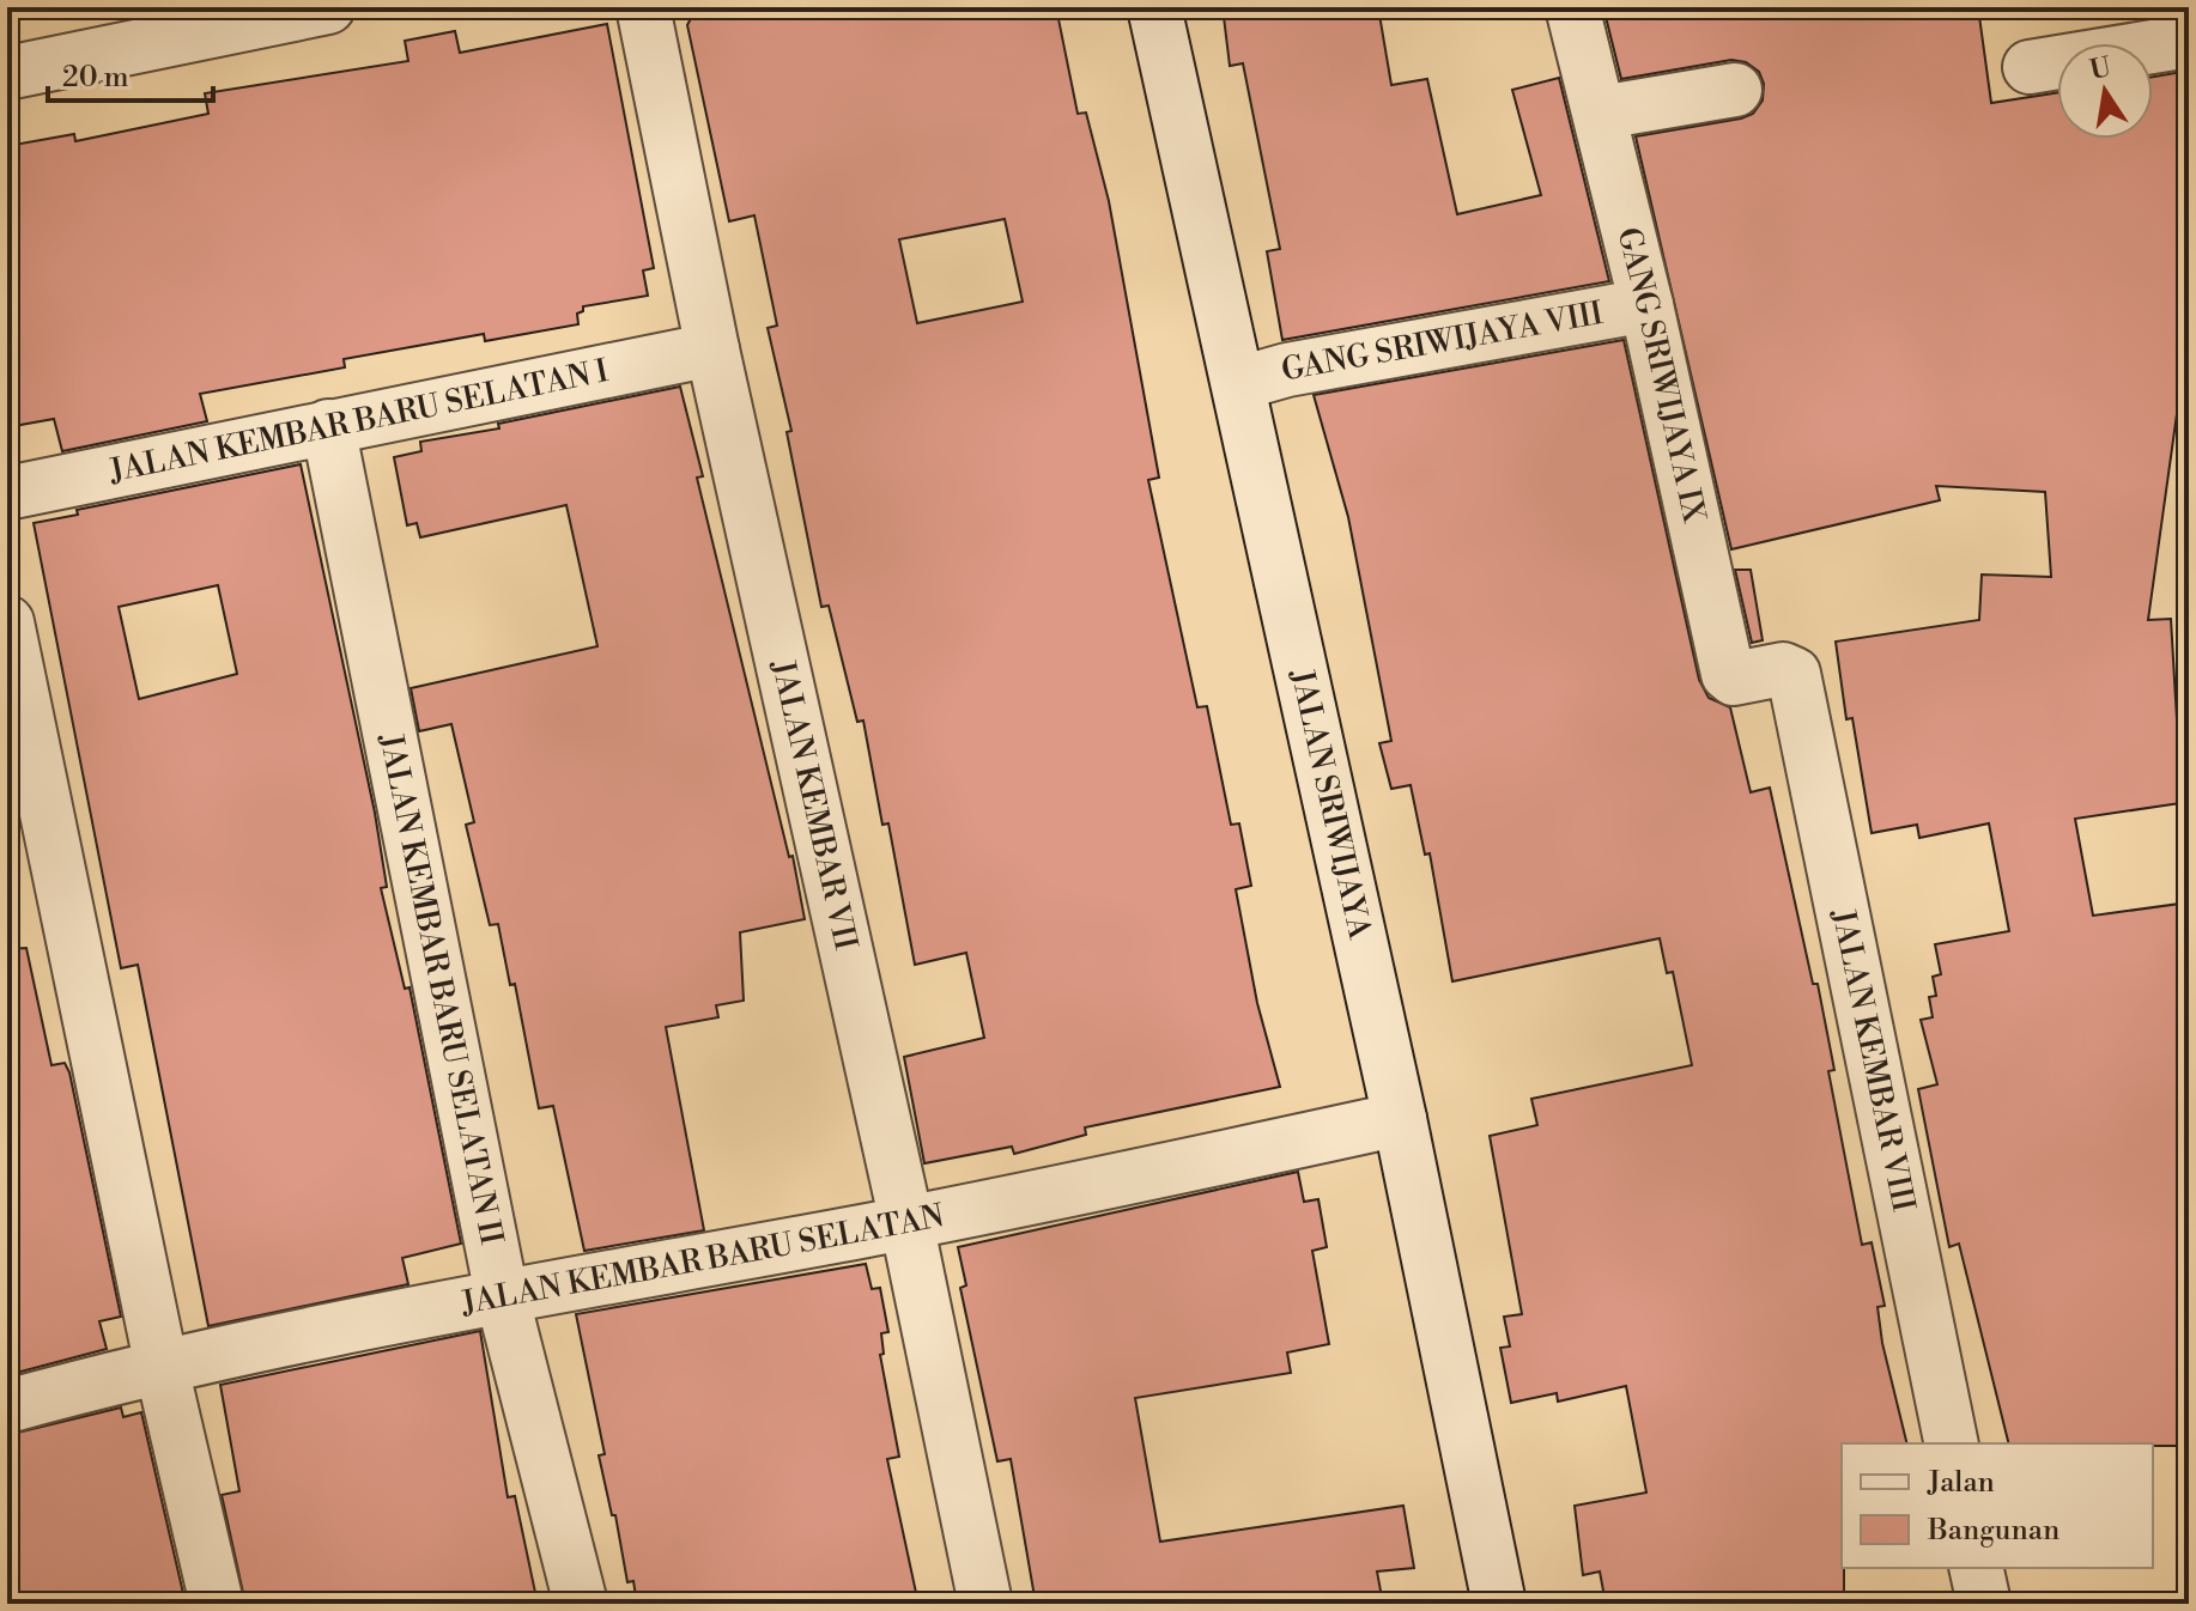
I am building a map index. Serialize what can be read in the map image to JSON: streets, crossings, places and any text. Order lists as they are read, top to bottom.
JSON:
{
  "streets": {
    "street": [
      "GANG SRIWIJAYA VIII",
      "GANG SRIWIJAYA IX",
      "JALAN KEMBAR BARU SELATAN I",
      "JALAN SRIWIJAYA",
      "JALAN KEMBAR VII",
      "JALAN KEMBAR BARU SELATAN II",
      "JALAN KEMBAR VIII",
      "JALAN KEMBAR BARU SELATAN"
    ]
  },
  "crossings": [
    ["GANG SRIWIJAYA VIII", "GANG SRIWIJAYA IX"],
    ["GANG SRIWIJAYA VIII", "JALAN SRIWIJAYA"],
    ["GANG SRIWIJAYA IX", "JALAN KEMBAR VIII"],
    ["JALAN KEMBAR BARU SELATAN I", "JALAN KEMBAR VII"],
    ["JALAN KEMBAR BARU SELATAN I", "JALAN KEMBAR BARU SELATAN II"],
    ["JALAN SRIWIJAYA", "JALAN KEMBAR BARU SELATAN"],
    ["JALAN KEMBAR VII", "JALAN KEMBAR BARU SELATAN"],
    ["JALAN KEMBAR BARU SELATAN II", "JALAN KEMBAR BARU SELATAN"]
  ],
  "legend": ["Jalan", "Bangunan"],
  "scale_bar": "20 m",
  "north": "top"
}
